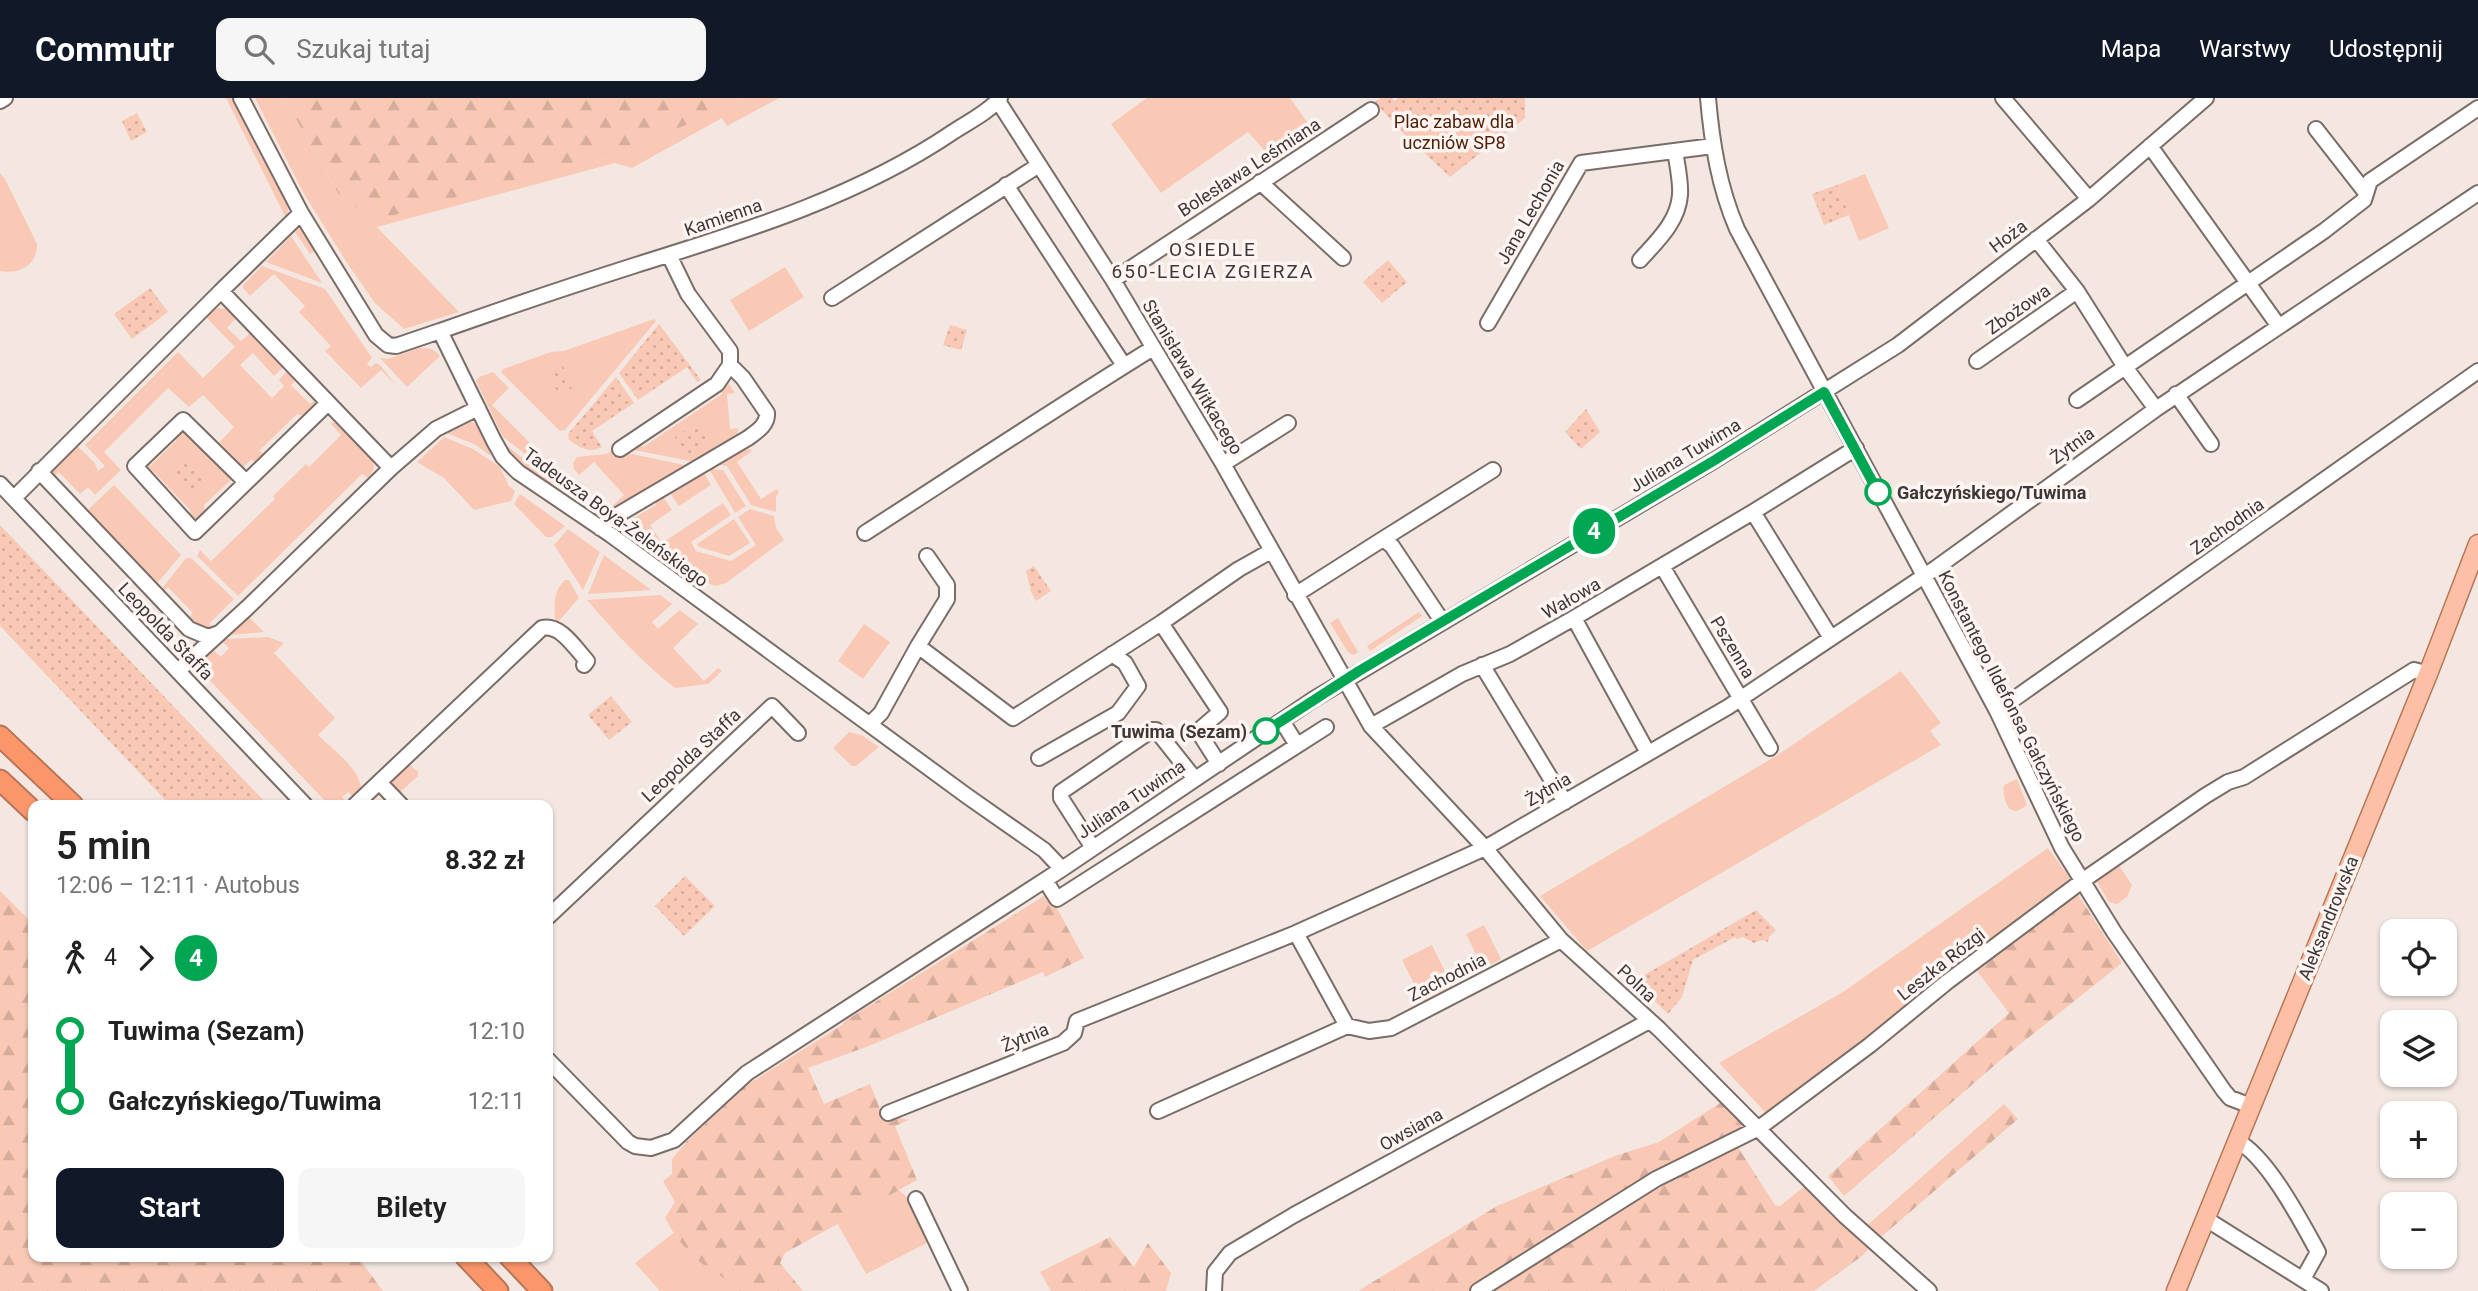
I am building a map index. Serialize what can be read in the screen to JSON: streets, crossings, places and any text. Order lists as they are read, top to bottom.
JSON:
{
  "streets": {
    "main road": ["Aleksandrowska"],
    "street": [
      "Bolesława Leśmiana",
      "Jana Lechonia",
      "Kamienna",
      "Hoża",
      "Zbożowa",
      "Stanisława Witkacego",
      "Żytnia",
      "Juliana Tuwima",
      "Tadeusza Boya-Żeleńskiego",
      "Zachodnia",
      "Wałowa",
      "Leopolda Staffa",
      "Pszenna",
      "Konstantego Ildefonsa Gałczyńskiego",
      "Leszka Rózgi",
      "Polna",
      "Owsiana"
    ]
  },
  "crossings": [
    ["Bolesława Leśmiana", "Stanisława Witkacego"],
    ["Jana Lechonia", "Konstantego Ildefonsa Gałczyńskiego"],
    ["Kamienna", "Stanisława Witkacego"],
    ["Kamienna", "Tadeusza Boya-Żeleńskiego"],
    ["Hoża", "Juliana Tuwima"],
    ["Hoża", "Konstantego Ildefonsa Gałczyńskiego"],
    ["Zbożowa", "Żytnia"],
    ["Stanisława Witkacego", "Juliana Tuwima"],
    ["Stanisława Witkacego", "Polna"],
    ["Żytnia", "Pszenna"],
    ["Żytnia", "Konstantego Ildefonsa Gałczyńskiego"],
    ["Żytnia", "Polna"],
    ["Juliana Tuwima", "Tadeusza Boya-Żeleńskiego"],
    ["Juliana Tuwima", "Konstantego Ildefonsa Gałczyńskiego"],
    ["Juliana Tuwima", "Polna"],
    ["Zachodnia", "Konstantego Ildefonsa Gałczyńskiego"],
    ["Zachodnia", "Polna"],
    ["Wałowa", "Pszenna"],
    ["Wałowa", "Konstantego Ildefonsa Gałczyńskiego"],
    ["Wałowa", "Polna"],
    ["Konstantego Ildefonsa Gałczyńskiego", "Aleksandrowska"],
    ["Konstantego Ildefonsa Gałczyńskiego", "Leszka Rózgi"],
    ["Aleksandrowska", "Leszka Rózgi"],
    ["Leszka Rózgi", "Polna"],
    ["Polna", "Owsiana"]
  ],
  "districts": ["OSIEDLE 650-LECIA ZGIERZA"],
  "parks": ["Plac zabaw dla uczniów SP8"],
  "places": ["Gałczyńskiego/Tuwima", "Tuwima (Sezam)"],
  "lines": ["bus line 4"],
  "page": {
    "header": "Commutr",
    "search": "Szukaj tutaj",
    "nav": ["Mapa", "Warstwy", "Udostępnij"],
    "on_map": "4",
    "heading": ["5 min", "12:06 – 12:11 · Autobus", "8.32 zł"],
    "map_buttons": ["+", "−"],
    "legs": ["4", "4"],
    "list": [
      {
        "name": "Tuwima (Sezam)",
        "value": "12:10"
      },
      {
        "name": "Gałczyńskiego/Tuwima",
        "value": "12:11"
      }
    ],
    "buttons": ["Start", "Bilety"]
  }
}
